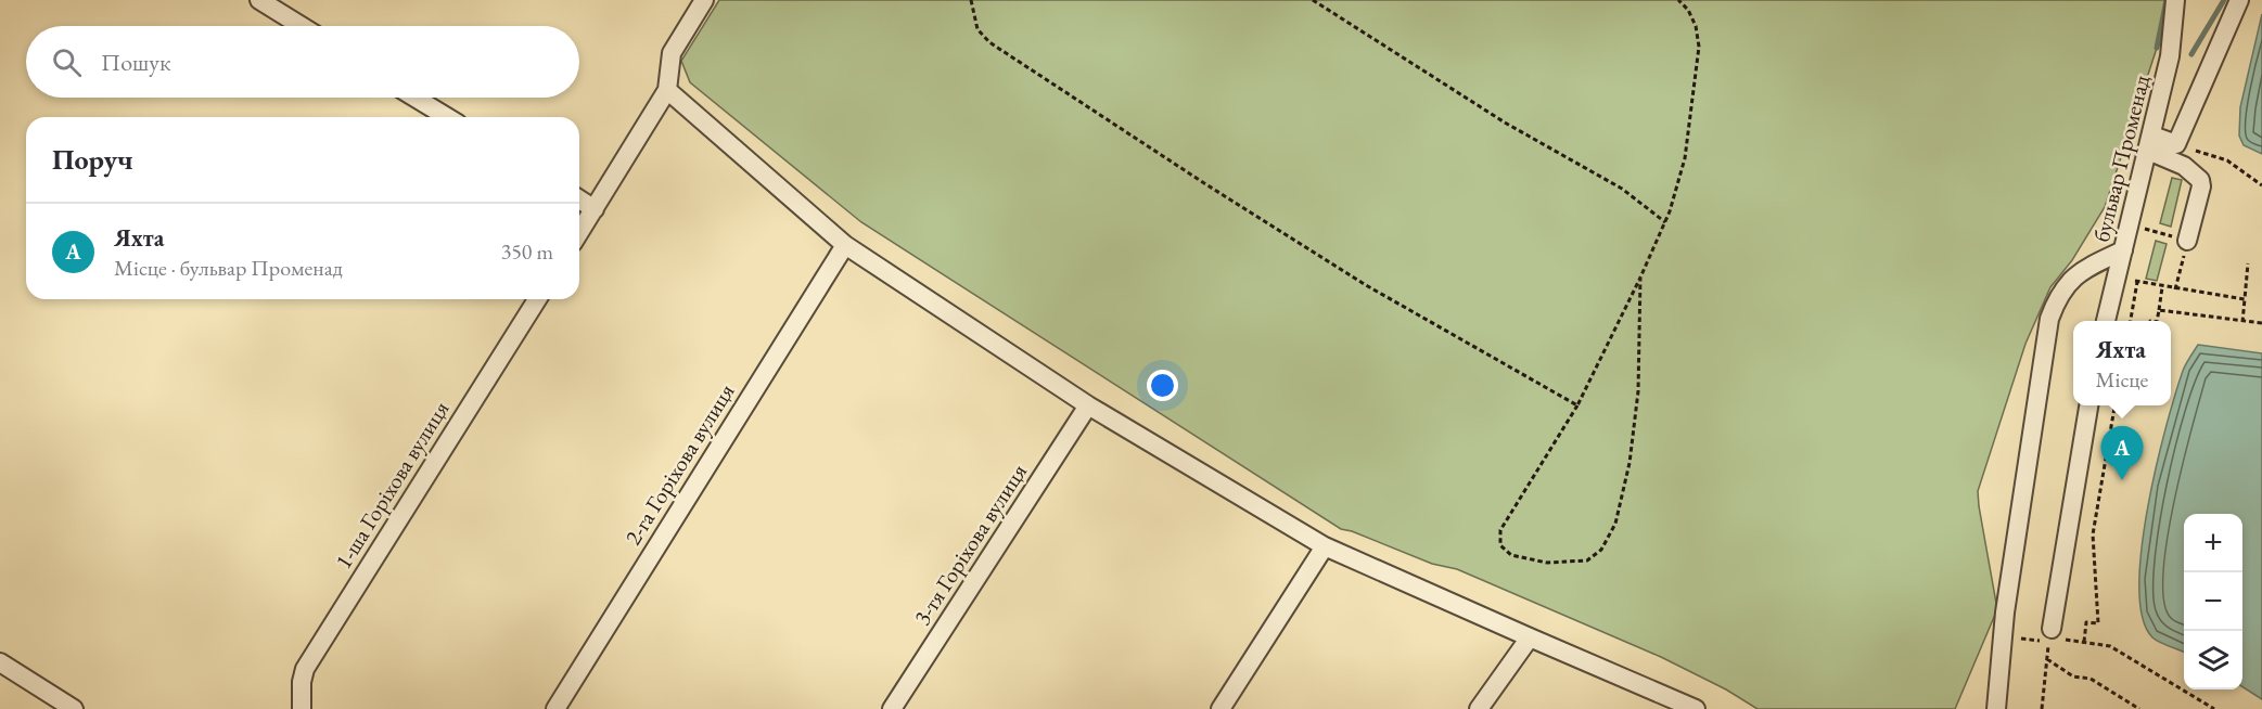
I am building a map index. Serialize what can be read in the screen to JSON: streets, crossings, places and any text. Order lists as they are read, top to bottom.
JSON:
{
  "streets": {
    "street": [
      "бульвар Променад",
      "2-га Горіхова вулиця",
      "1-ша Горіхова вулиця",
      "3-тя Горіхова вулиця"
    ]
  },
  "page": {
    "search": "Пошук",
    "heading": "Поруч",
    "list": [
      {
        "mark": "A",
        "name": "Яхта",
        "note": "Місце · бульвар Променад",
        "value": "350 m"
      }
    ],
    "popup": ["Яхта", "Місце"],
    "pins": "A",
    "map_buttons": ["+", "−"]
  }
}
